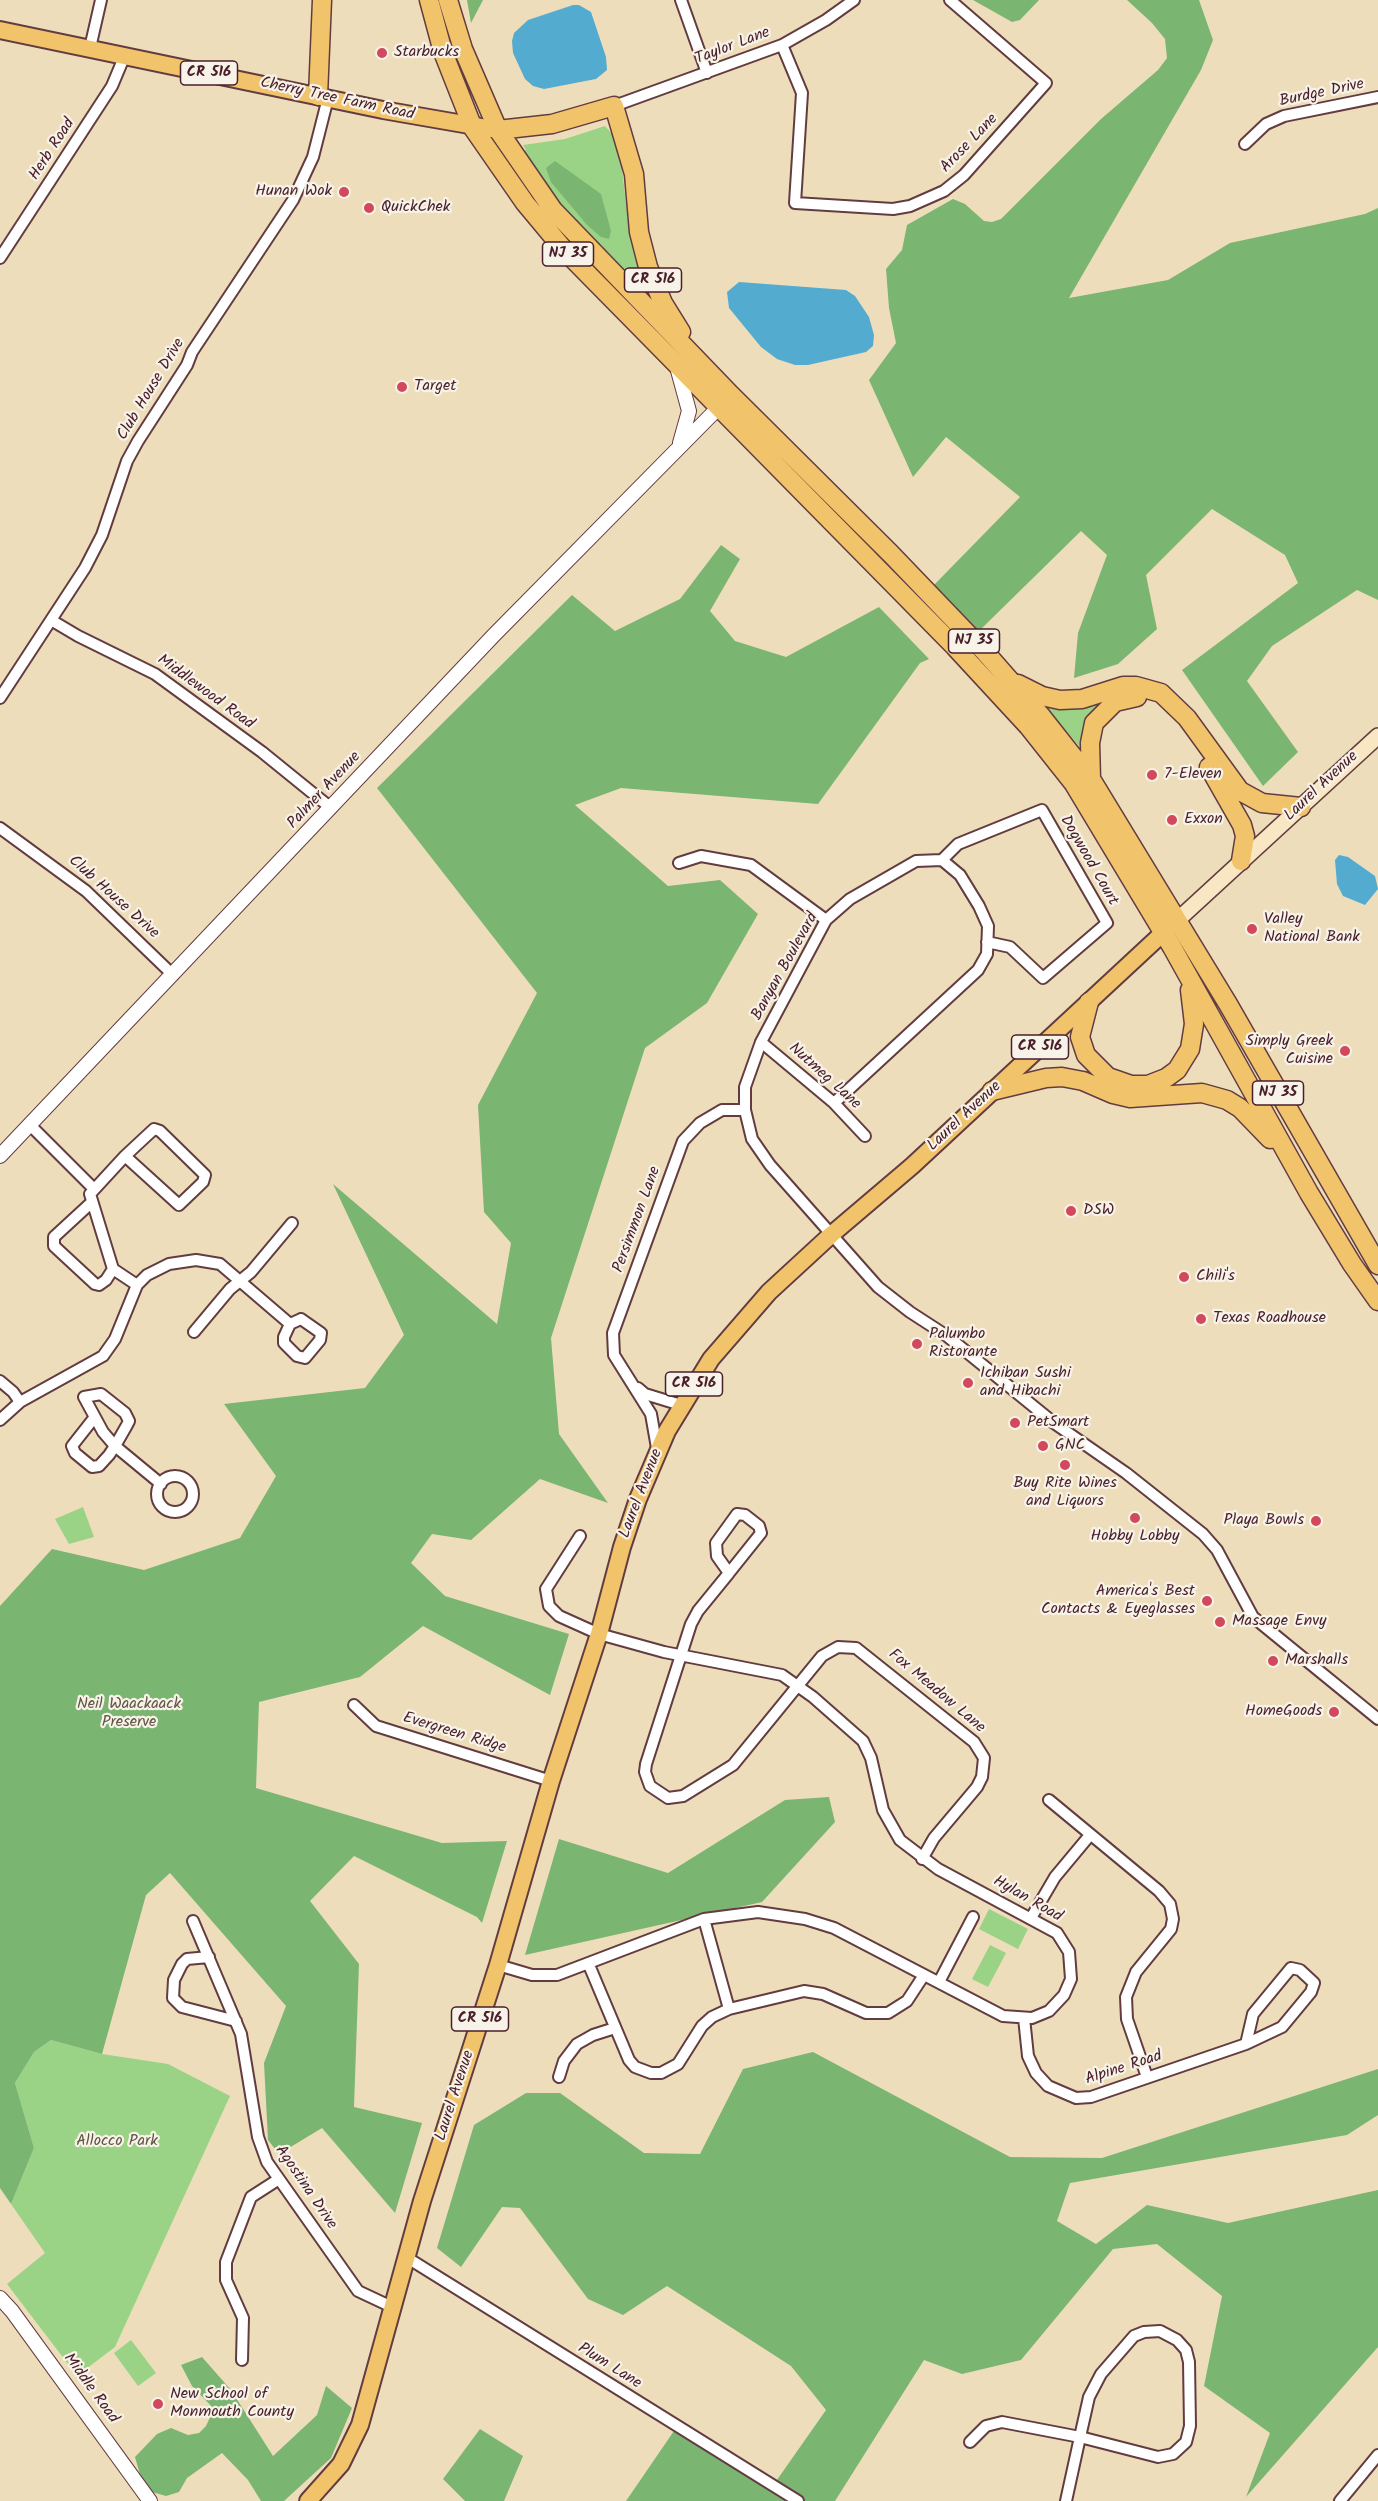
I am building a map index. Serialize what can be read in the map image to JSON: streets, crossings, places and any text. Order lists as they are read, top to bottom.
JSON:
{
  "streets": {
    "highway": ["CR 516", "NJ 35"],
    "main road": ["Cherry Tree Farm Road", "Laurel Avenue"],
    "street": [
      "Taylor Lane",
      "Burdge Drive",
      "Arose Lane",
      "Herb Road",
      "Club House Drive",
      "Middlewood Road",
      "Palmer Avenue",
      "Dogwood Court",
      "Banyan Boulevard",
      "Nutmeg Lane",
      "Persimmon Lane",
      "Fox Meadow Lane",
      "Evergreen Ridge",
      "Hylan Road",
      "Alpine Road",
      "Agostina Drive",
      "Plum Lane",
      "Middle Road"
    ]
  },
  "crossings": [
    ["Taylor Lane", "CR 516"],
    ["Taylor Lane", "Arose Lane"],
    ["CR 516", "Cherry Tree Farm Road"],
    ["CR 516", "NJ 35"],
    ["Cherry Tree Farm Road", "Herb Road"],
    ["Cherry Tree Farm Road", "NJ 35"],
    ["Cherry Tree Farm Road", "Club House Drive"],
    ["NJ 35", "Laurel Avenue"],
    ["NJ 35", "Palmer Avenue"],
    ["Club House Drive", "Middlewood Road"],
    ["Club House Drive", "Palmer Avenue"],
    ["Middlewood Road", "Palmer Avenue"],
    ["Laurel Avenue", "Banyan Boulevard"],
    ["Laurel Avenue", "Persimmon Lane"],
    ["Laurel Avenue", "Evergreen Ridge"],
    ["Laurel Avenue", "Hylan Road"],
    ["Laurel Avenue", "Agostina Drive"],
    ["Laurel Avenue", "Plum Lane"],
    ["Dogwood Court", "Banyan Boulevard"],
    ["Banyan Boulevard", "Nutmeg Lane"],
    ["Banyan Boulevard", "Persimmon Lane"],
    ["Fox Meadow Lane", "Hylan Road"],
    ["Hylan Road", "Alpine Road"]
  ],
  "parks": ["Neil Waackaack Preserve", "Allocco Park"],
  "places": [
    "Starbucks",
    "Hunan Wok",
    "QuickChek",
    "Target",
    "7-Eleven",
    "Exxon",
    "Valley National Bank",
    "Simply Greek Cuisine",
    "DSW",
    "Chili's",
    "Texas Roadhouse",
    "Palumbo Ristorante",
    "Ichiban Sushi and Hibachi",
    "PetSmart",
    "GNC",
    "Buy Rite Wines and Liquors",
    "Hobby Lobby",
    "Playa Bowls",
    "America's Best Contacts & Eyeglasses",
    "Massage Envy",
    "Marshalls",
    "HomeGoods",
    "New School of Monmouth County"
  ]
}
